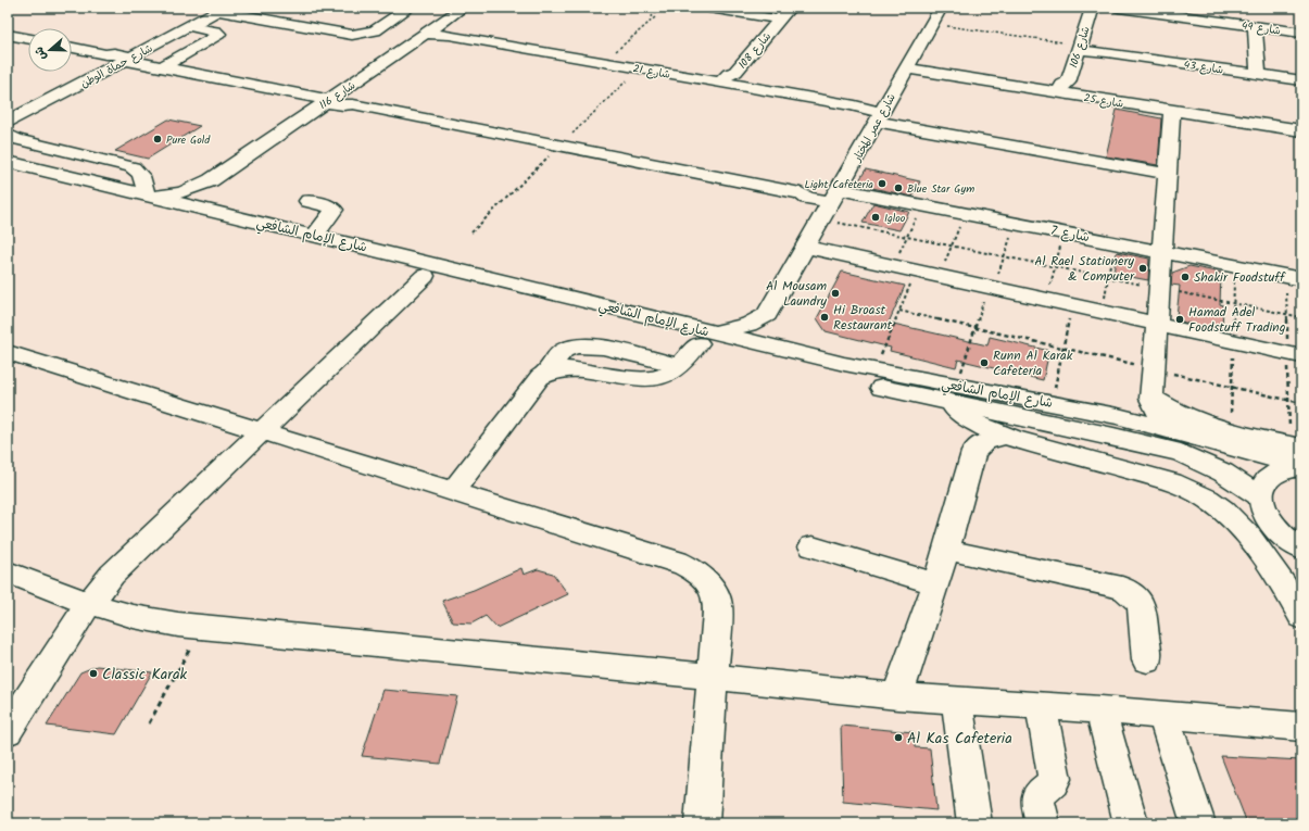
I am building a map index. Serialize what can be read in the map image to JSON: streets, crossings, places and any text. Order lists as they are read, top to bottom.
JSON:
{
  "streets": {
    "street": [
      "شارع 49",
      "شارع 106",
      "شارع 108",
      "شارع حماة الوطن",
      "شارع 43",
      "شارع 21",
      "شارع 116",
      "شارع 25",
      "شارع عمر المختار",
      "شارع 7",
      "شارع الإمام الشافعي"
    ]
  },
  "crossings": [
    ["شارع 106", "شارع 43"],
    ["شارع 106", "شارع 25"],
    ["شارع 108", "شارع 21"],
    ["شارع حماة الوطن", "شارع 7"],
    ["شارع 21", "شارع 116"],
    ["شارع 21", "شارع عمر المختار"],
    ["شارع 116", "شارع 7"],
    ["شارع 116", "شارع الإمام الشافعي"],
    ["شارع 25", "شارع عمر المختار"],
    ["شارع عمر المختار", "شارع 7"]
  ],
  "places": [
    "Pure Gold",
    "Light Cafeteria",
    "Blue Star Gym",
    "Igloo",
    "Al Rael Stationery & Computer",
    "Shakir Foodstuff",
    "Al Mousam Laundry",
    "Hi Broast Restaurant",
    "Hamad Adel Foodstuff Trading",
    "Runn Al Karak Cafeteria",
    "Classic Karak",
    "Al Kas Cafeteria"
  ],
  "north": "left"
}
